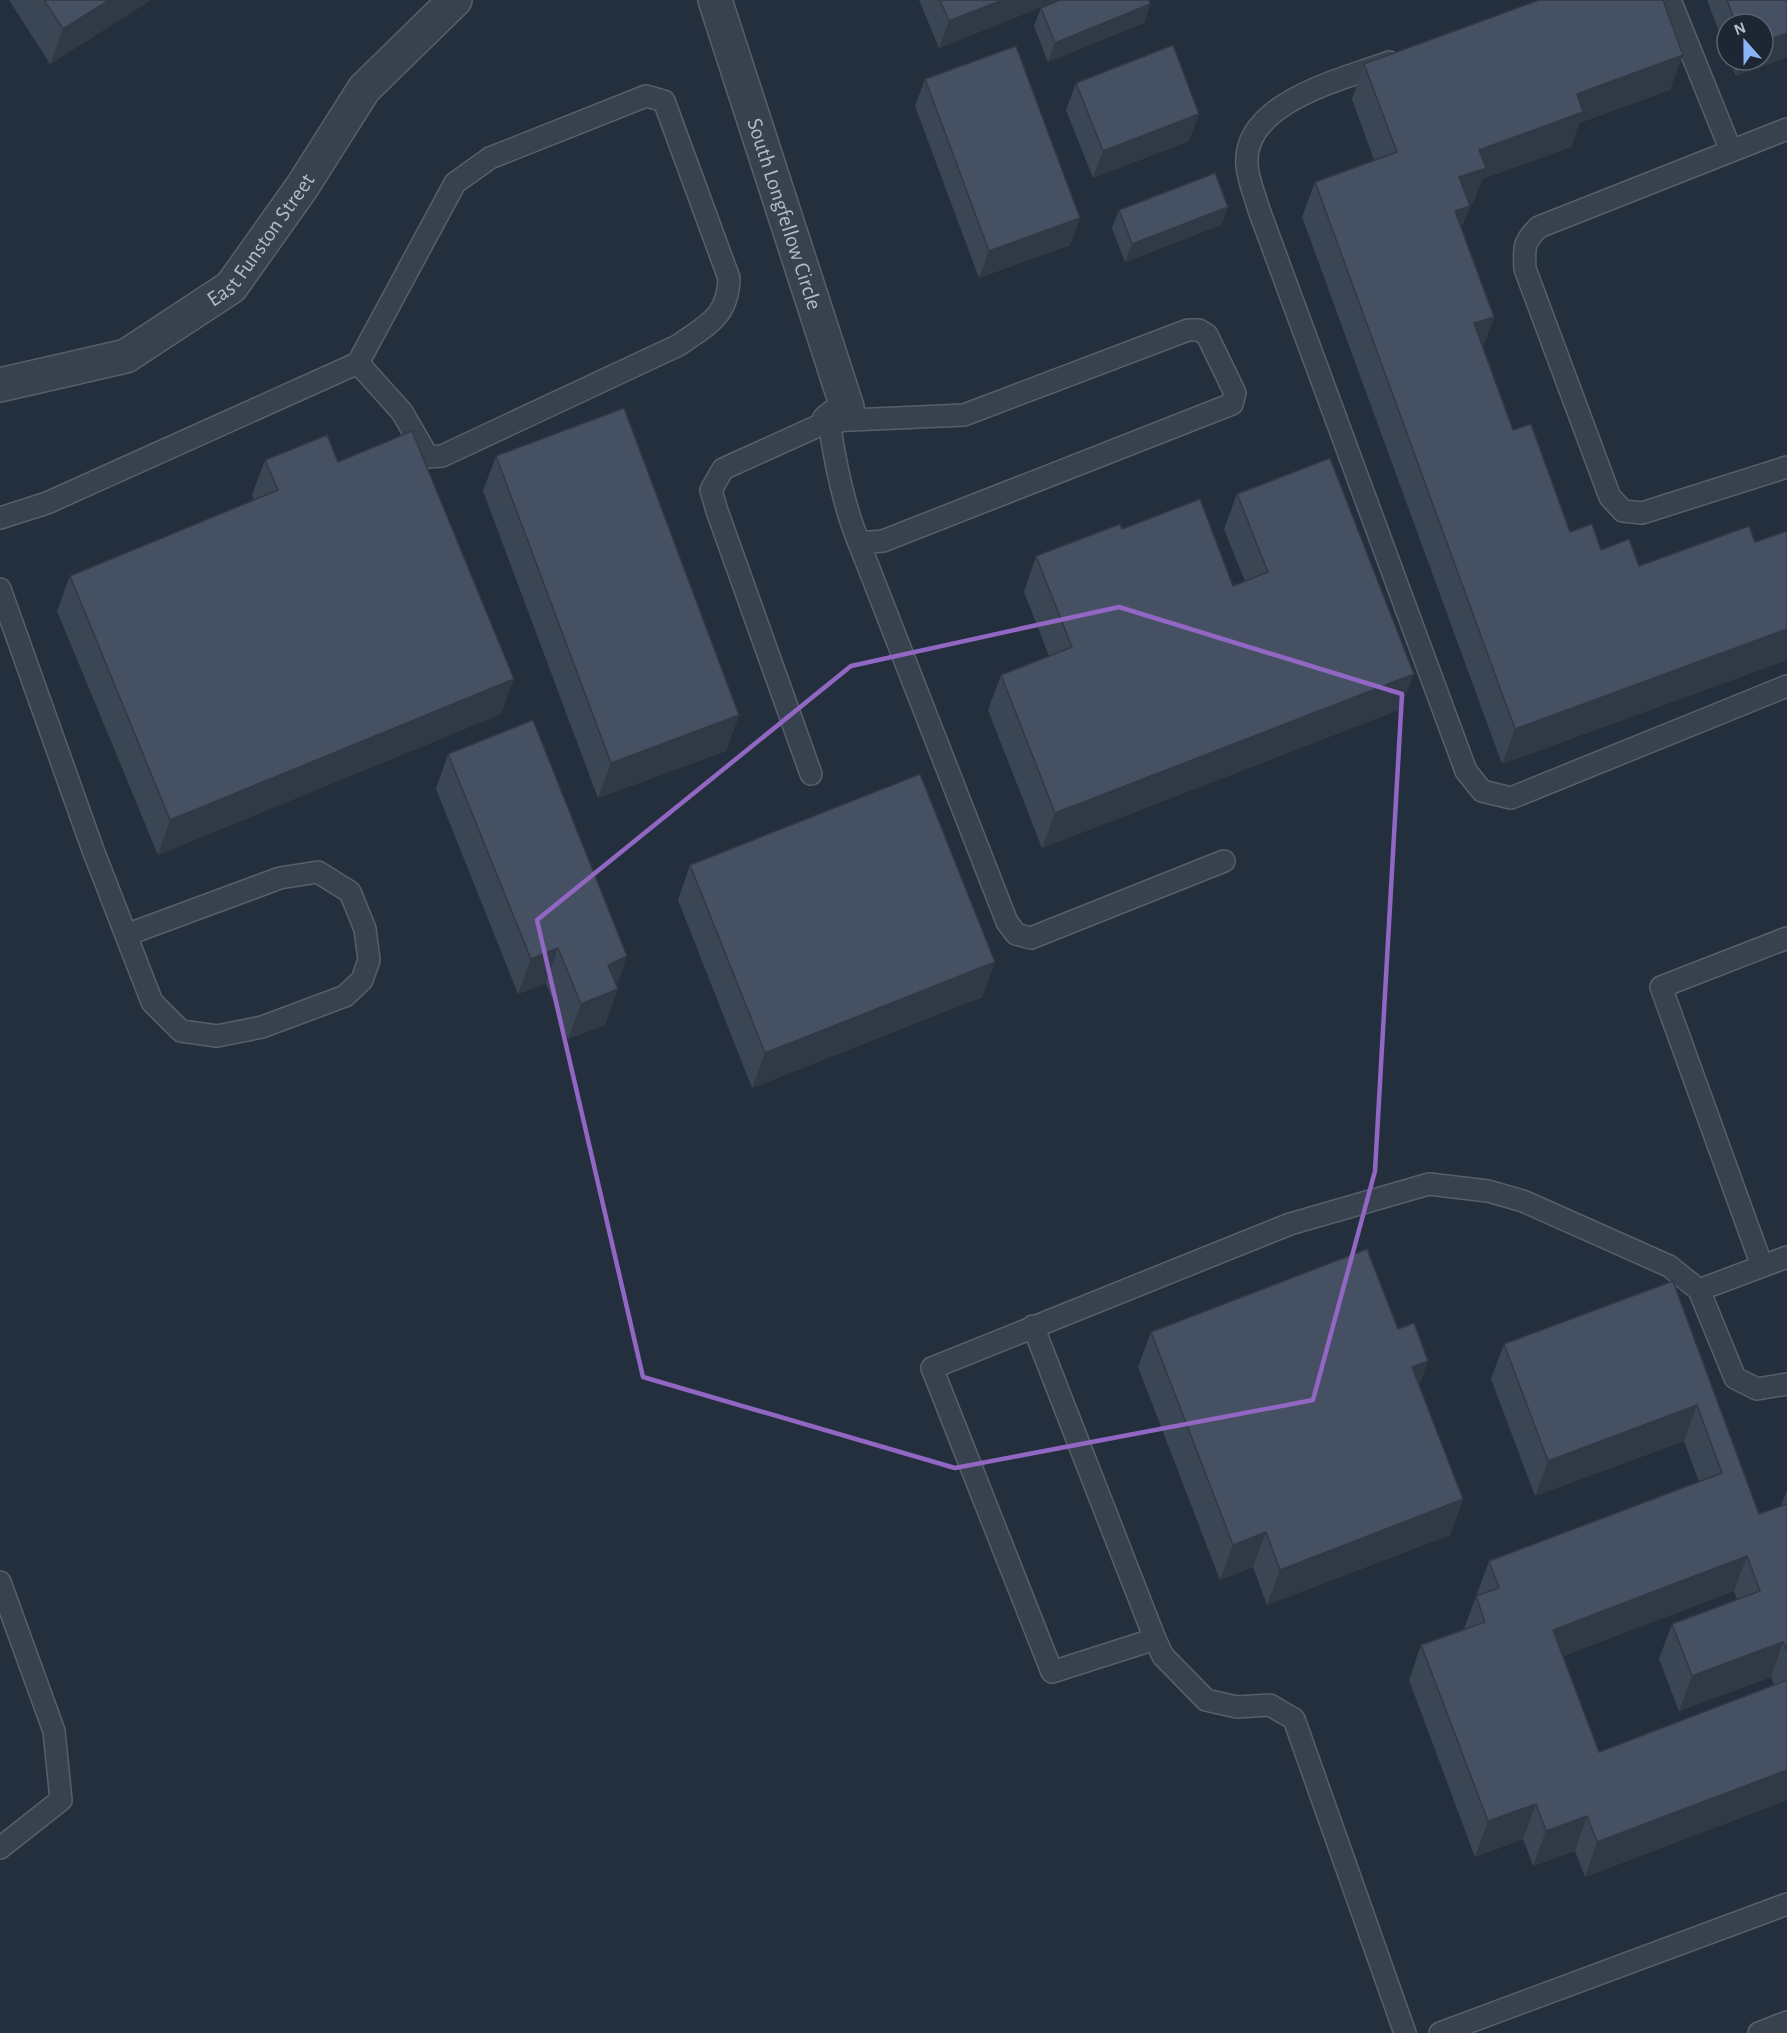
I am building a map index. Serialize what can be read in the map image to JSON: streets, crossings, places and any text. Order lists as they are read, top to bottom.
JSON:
{
  "streets": {
    "street": ["South Longfellow Circle", "East Funston Street"]
  },
  "north": "top"
}
